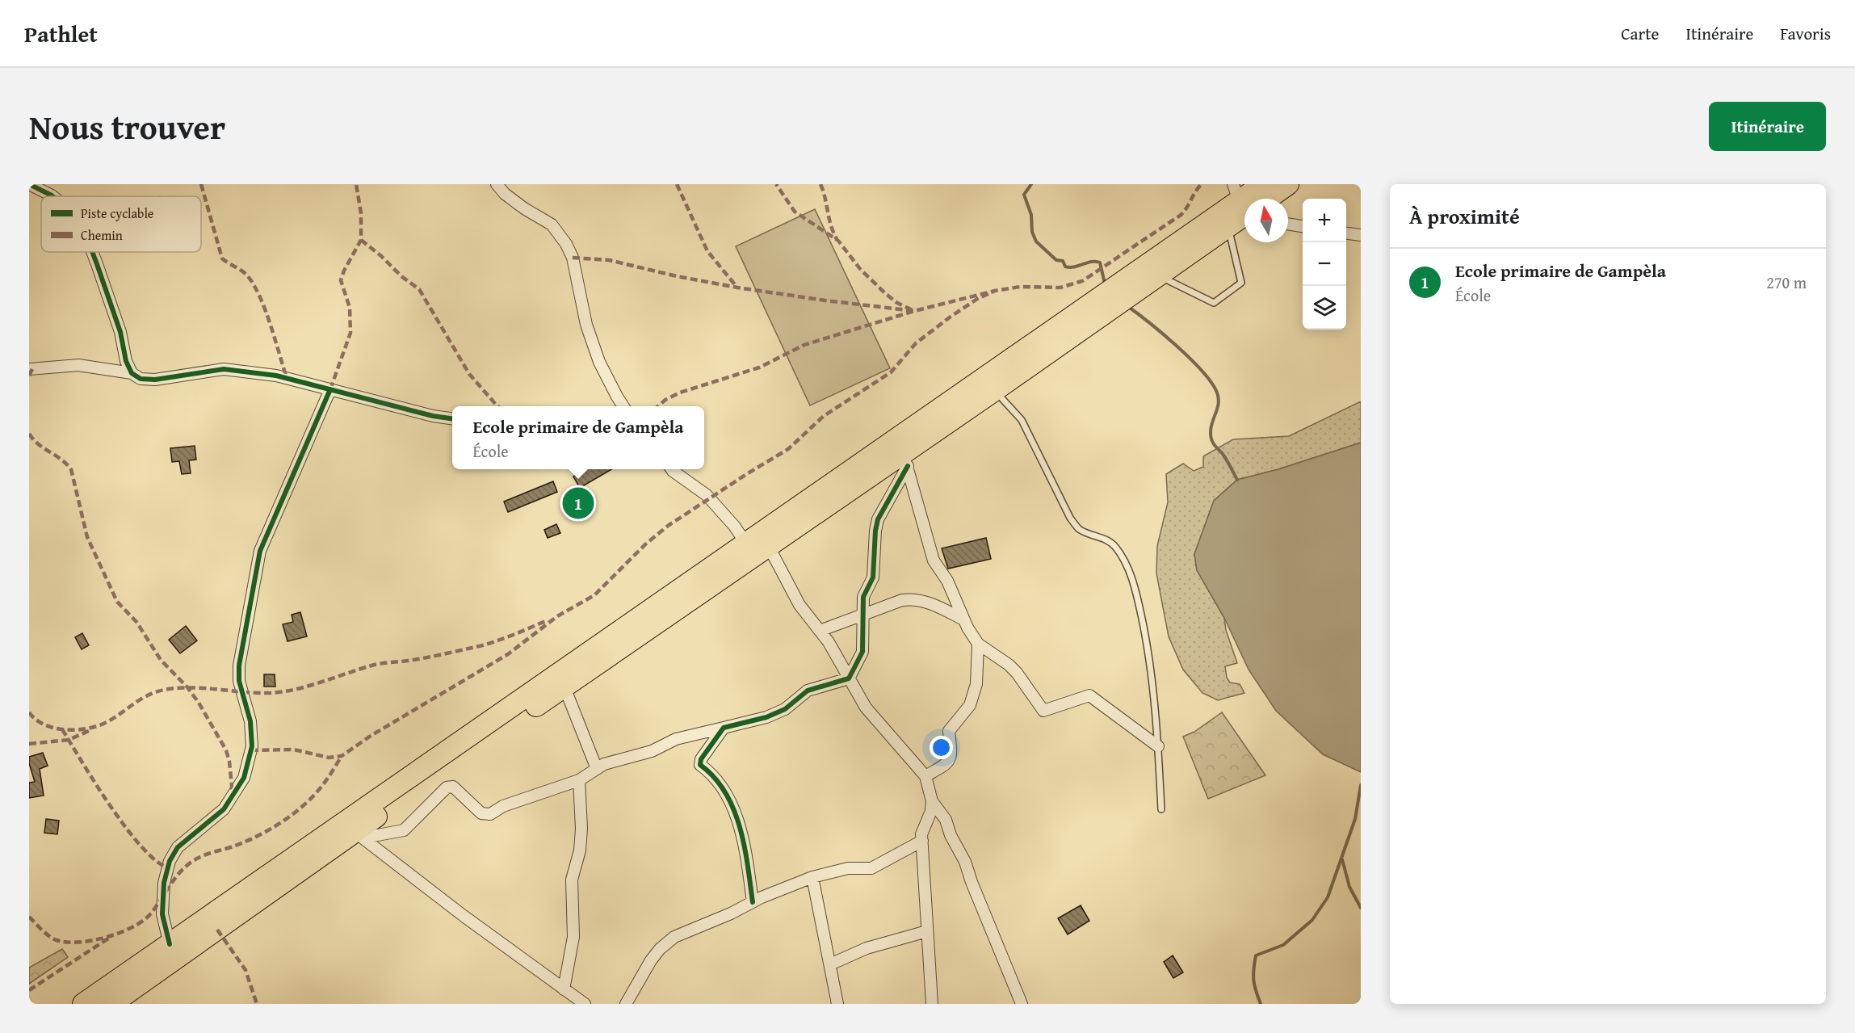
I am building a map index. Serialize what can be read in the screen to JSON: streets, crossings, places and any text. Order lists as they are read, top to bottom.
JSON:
{
  "legend": ["Piste cyclable", "Chemin"],
  "north": "top",
  "page": {
    "header": "Pathlet",
    "nav": ["Carte", "Itinéraire", "Favoris"],
    "title": "Nous trouver",
    "buttons": "Itinéraire",
    "heading": "À proximité",
    "map_buttons": ["+", "−"],
    "list": [
      {
        "mark": "1",
        "name": "Ecole primaire de Gampèla",
        "note": "École",
        "value": "270 m"
      }
    ],
    "popup": ["Ecole primaire de Gampèla", "École"],
    "pins": "1"
  }
}
